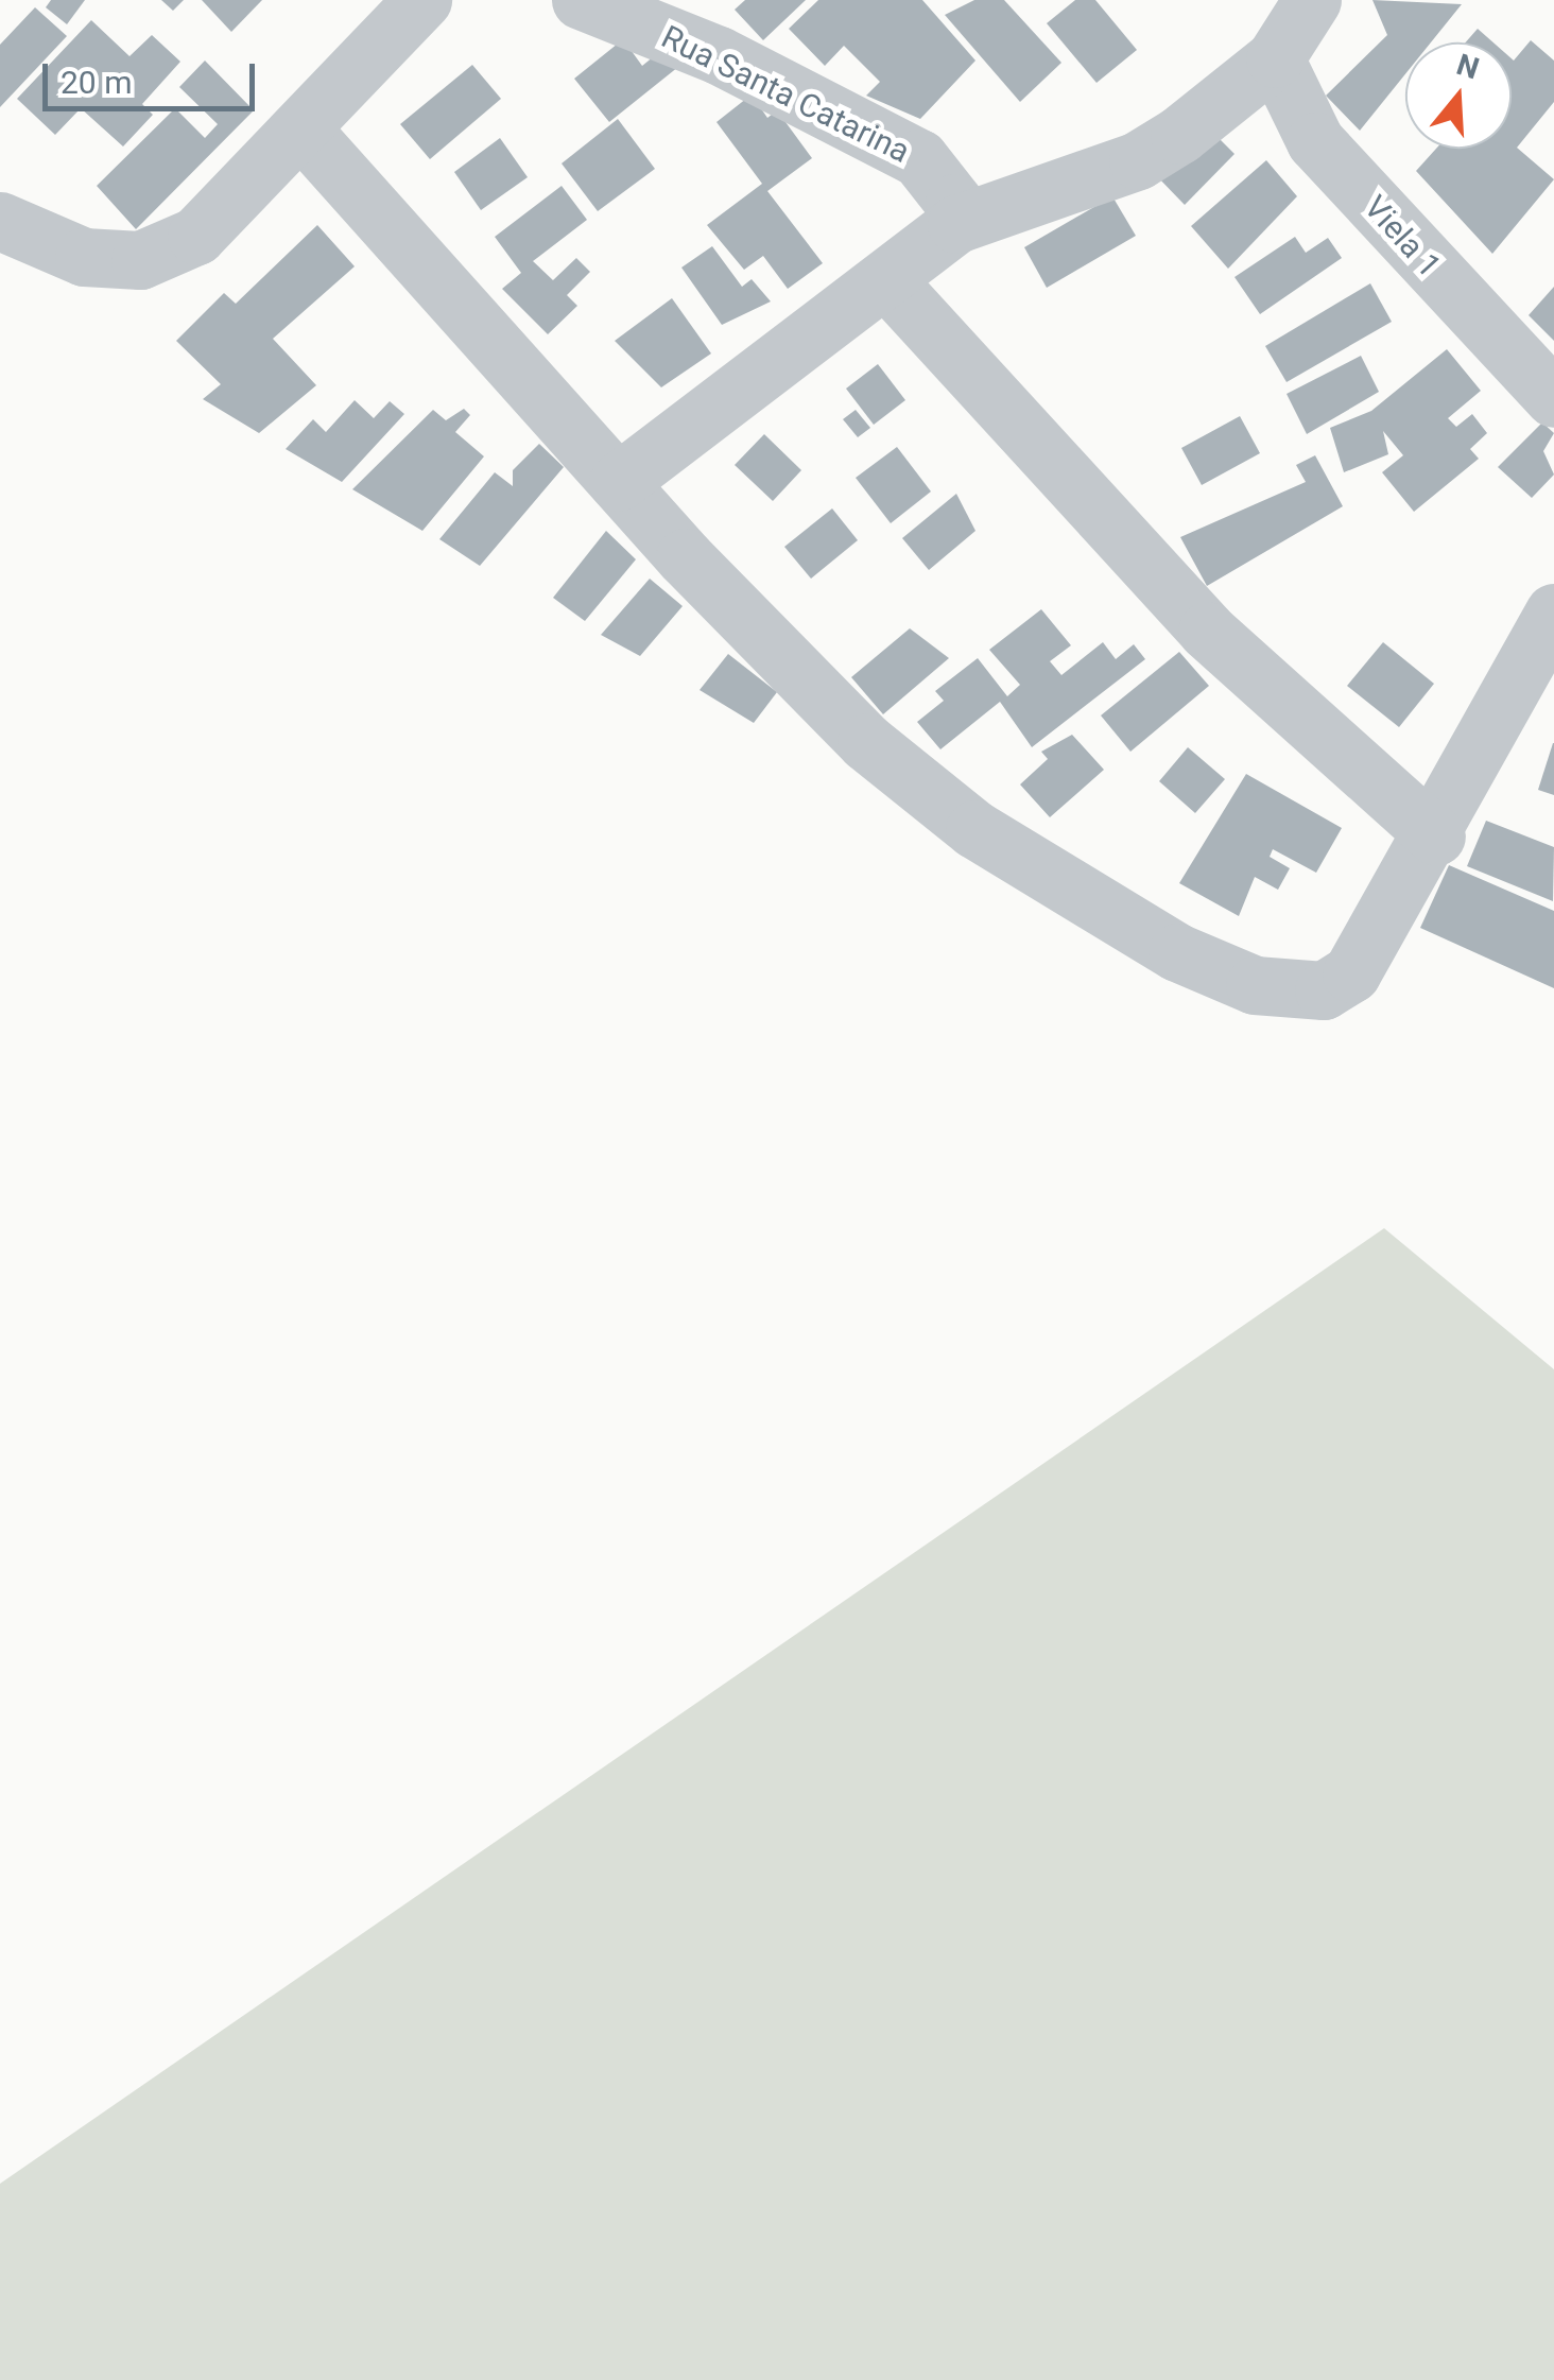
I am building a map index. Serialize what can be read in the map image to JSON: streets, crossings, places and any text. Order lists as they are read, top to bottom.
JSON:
{
  "streets": {
    "street": ["Rua Santa Catarina", "Viela 1"]
  },
  "scale_bar": "20 m",
  "north": "top"
}
